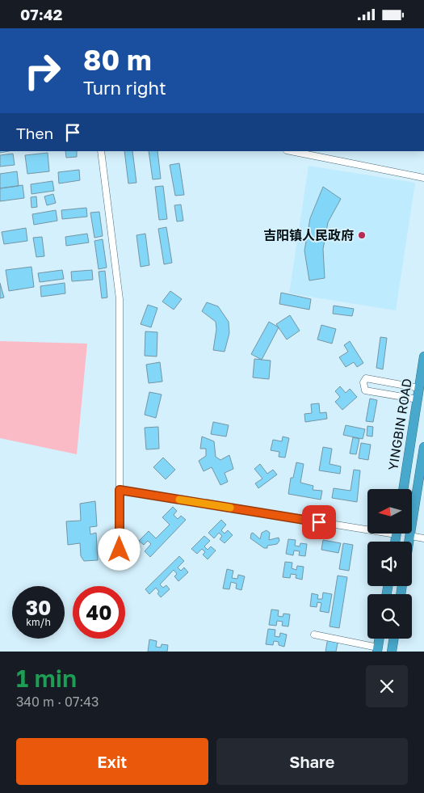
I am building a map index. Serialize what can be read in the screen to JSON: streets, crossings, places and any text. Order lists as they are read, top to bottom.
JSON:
{
  "streets": {
    "highway": ["YINGBIN ROAD"]
  },
  "places": ["吉阳镇人民政府"],
  "north": "left",
  "page": {
    "status": "07:42",
    "turn": ["80 m", "Turn right"],
    "then": "Then",
    "speed": "30 km/h",
    "limit": "40",
    "heading": ["1 min", "340 m · 07:43"],
    "buttons": ["Exit", "Share"]
  }
}
